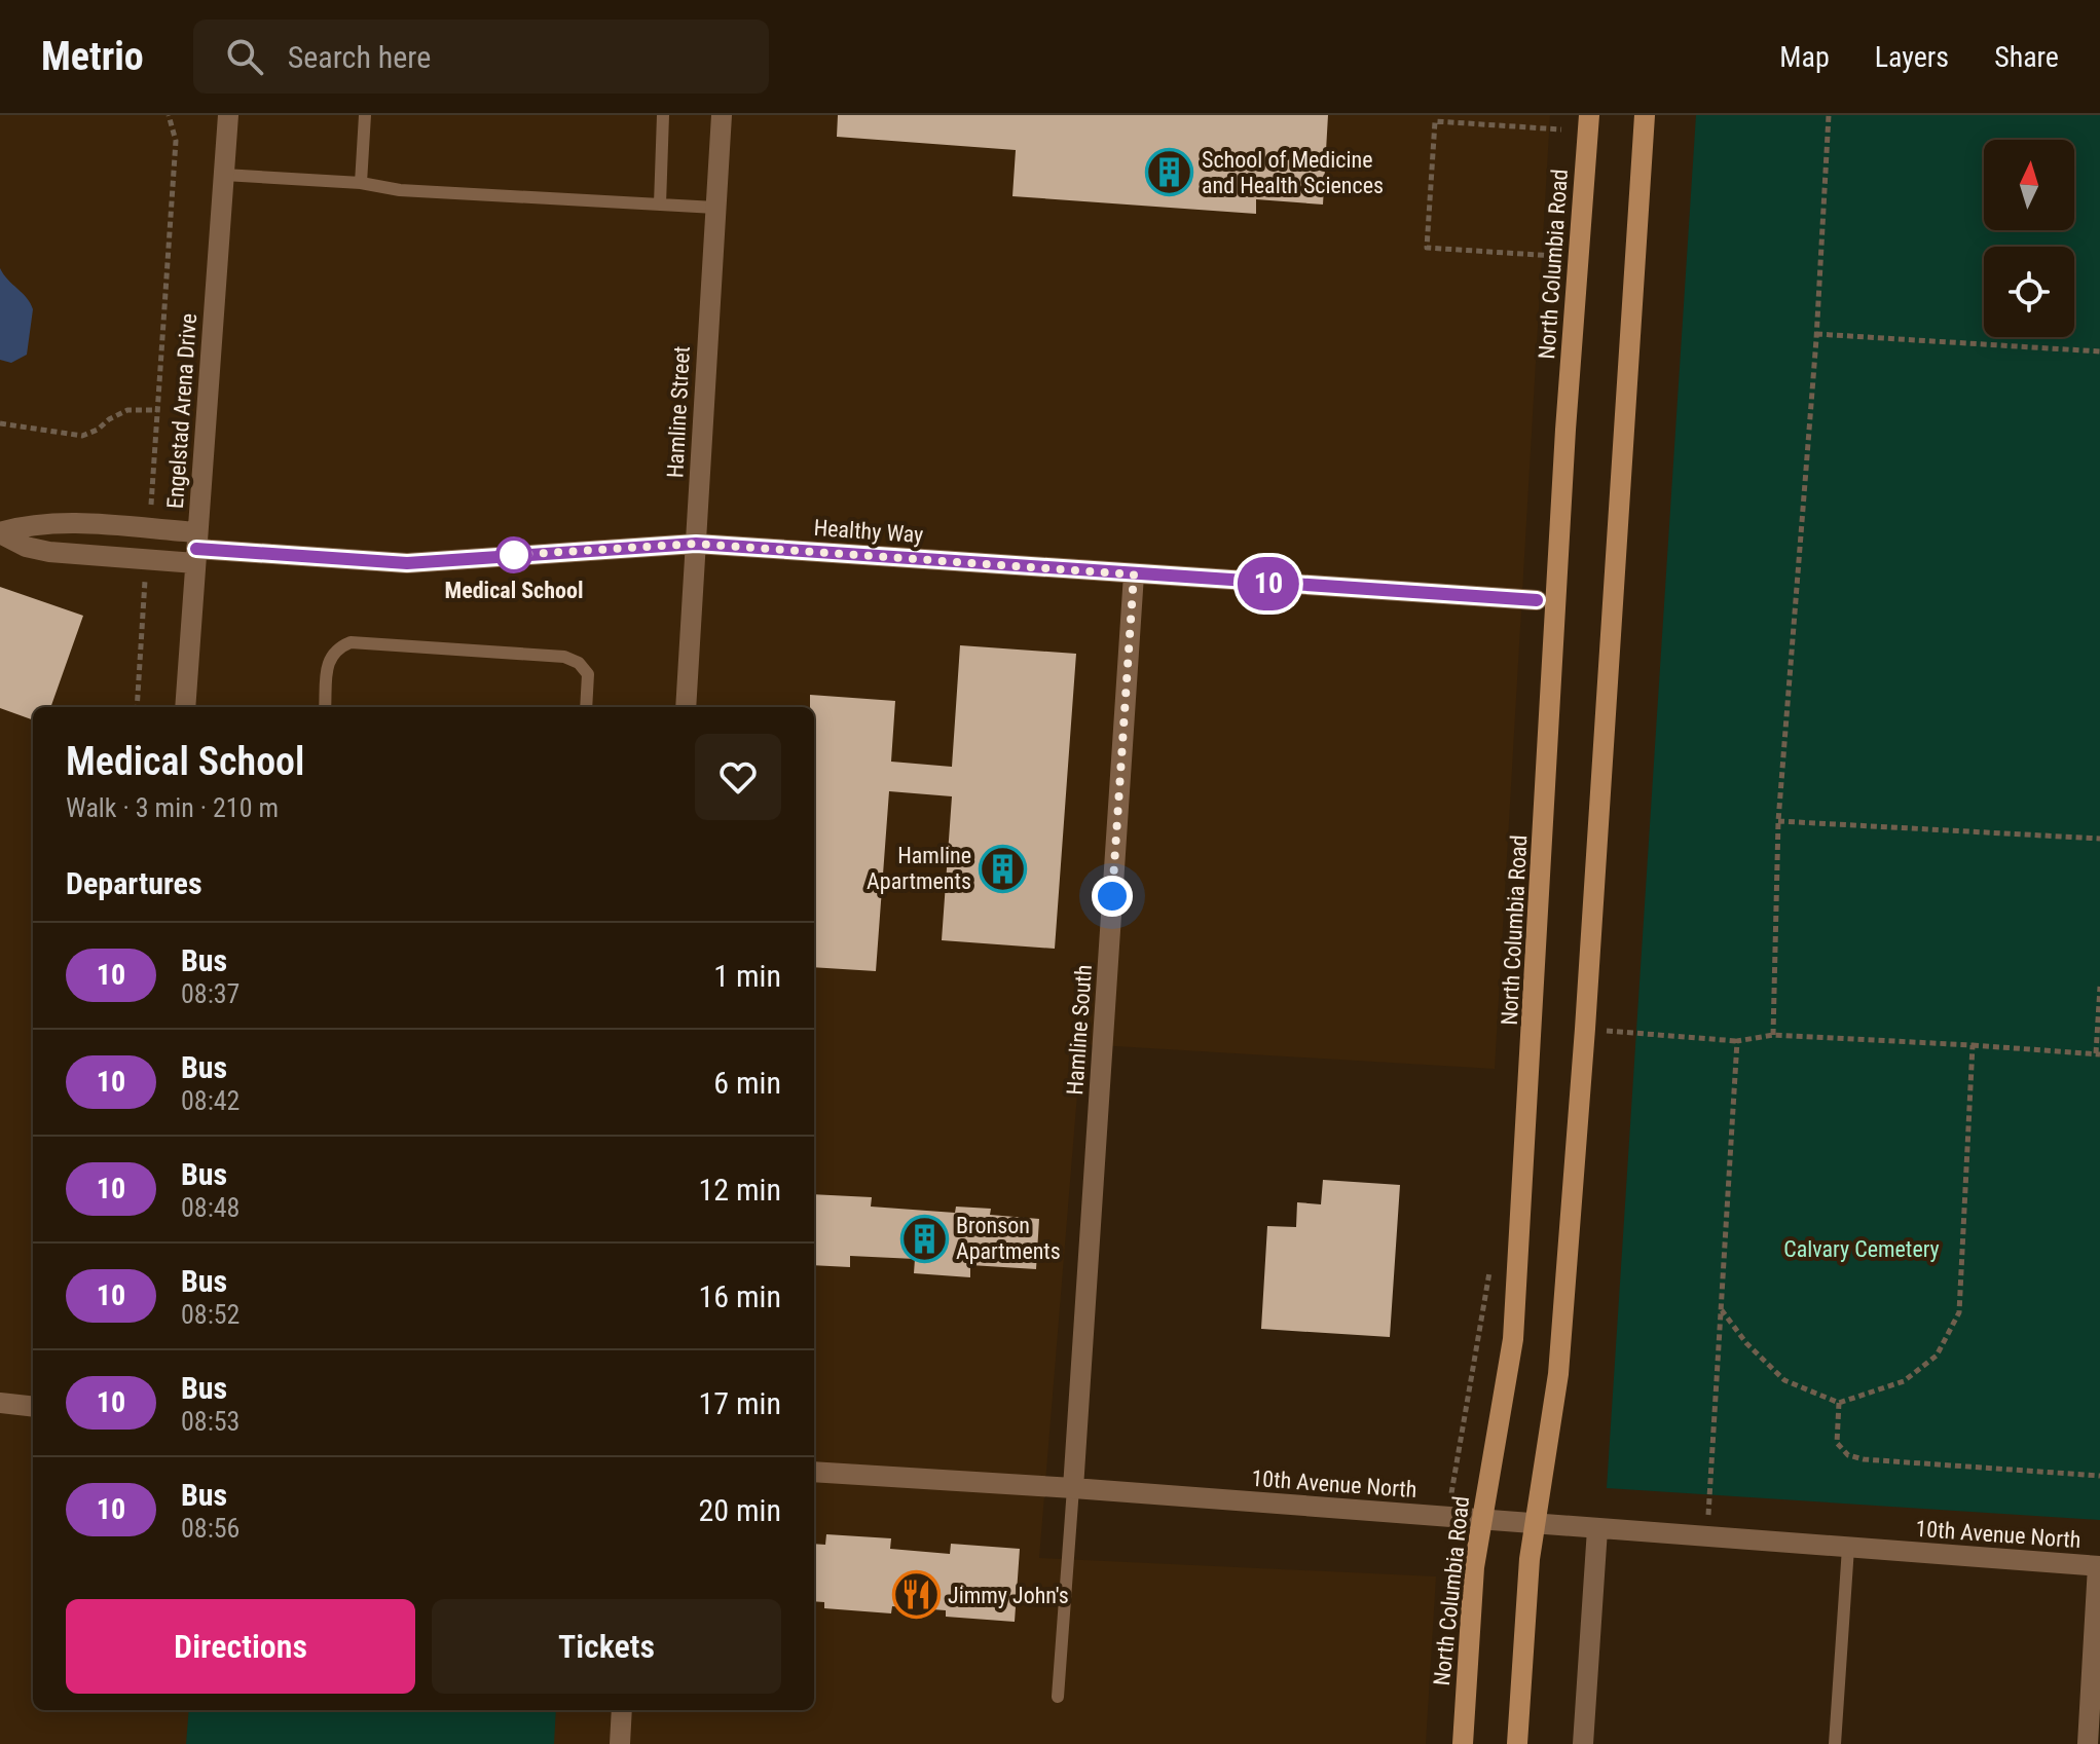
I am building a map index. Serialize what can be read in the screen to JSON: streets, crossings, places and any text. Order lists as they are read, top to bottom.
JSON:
{
  "streets": {
    "main road": ["North Columbia Road"],
    "street": [
      "Engelstad Arena Drive",
      "Hamline Street",
      "Healthy Way",
      "Hamline South",
      "10th Avenue North"
    ]
  },
  "crossings": [
    ["North Columbia Road", "10th Avenue North"],
    ["Engelstad Arena Drive", "Healthy Way"],
    ["Hamline Street", "Healthy Way"],
    ["Healthy Way", "Hamline South"],
    ["Hamline South", "10th Avenue North"]
  ],
  "parks": ["Calvary Cemetery"],
  "places": {
    "building": ["School of Medicine and Health Sciences", "Hamline Apartments", "Bronson Apartments"],
    "other": ["Medical School"],
    "restaurant": ["Jimmy John's"]
  },
  "lines": ["bus line 10"],
  "north": "top",
  "page": {
    "header": "Metrio",
    "search": "Search here",
    "nav": ["Map", "Layers", "Share"],
    "on_map": "10",
    "heading": [
      ["Medical School", "Walk · 3 min · 210 m"],
      "Departures"
    ],
    "list": [
      {
        "mark": "10",
        "name": "Bus",
        "note": "08:37",
        "value": "1 min"
      },
      {
        "mark": "10",
        "name": "Bus",
        "note": "08:42",
        "value": "6 min"
      },
      {
        "mark": "10",
        "name": "Bus",
        "note": "08:48",
        "value": "12 min"
      },
      {
        "mark": "10",
        "name": "Bus",
        "note": "08:52",
        "value": "16 min"
      },
      {
        "mark": "10",
        "name": "Bus",
        "note": "08:53",
        "value": "17 min"
      },
      {
        "mark": "10",
        "name": "Bus",
        "note": "08:56",
        "value": "20 min"
      }
    ],
    "buttons": ["Directions", "Tickets"]
  }
}
